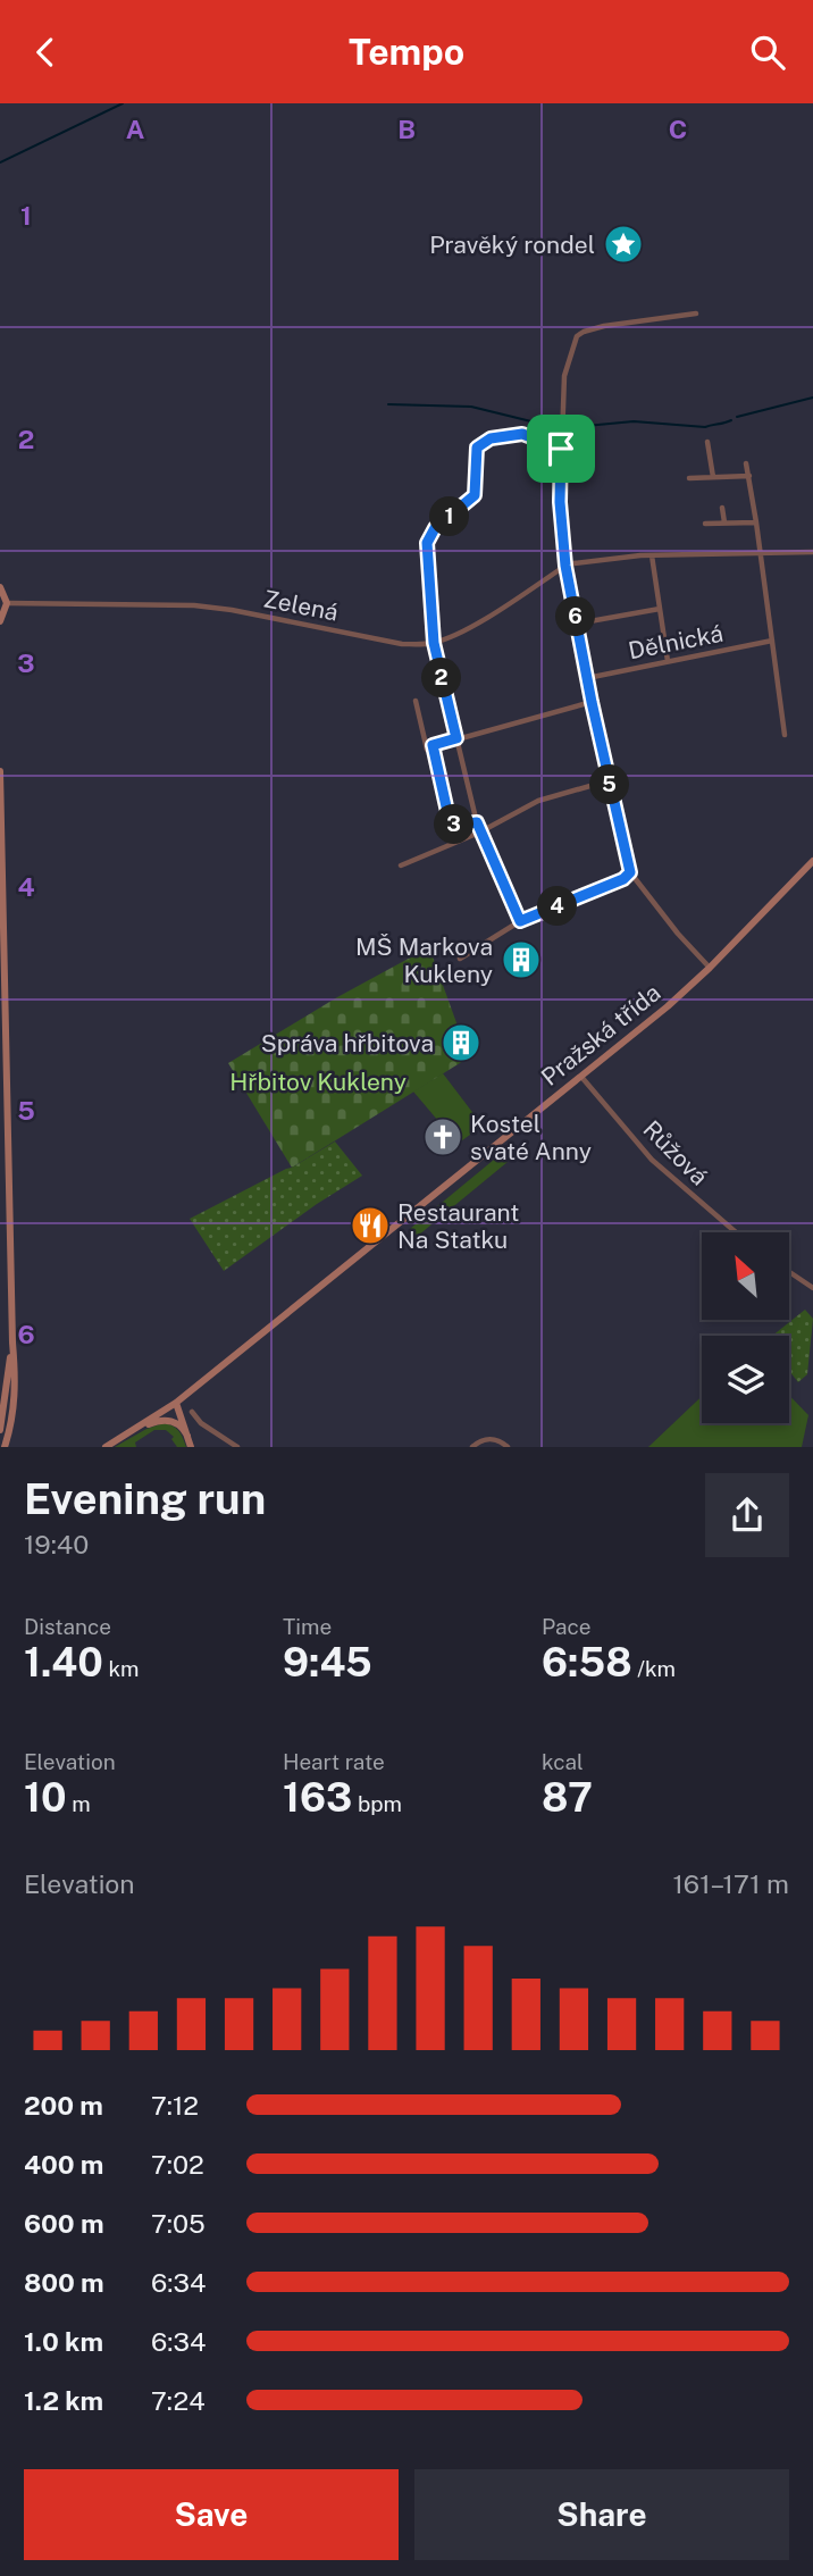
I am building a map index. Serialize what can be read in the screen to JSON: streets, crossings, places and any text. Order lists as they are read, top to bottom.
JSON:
{
  "streets": {
    "main road": ["Pražská třída"],
    "street": ["Zelená", "Dělnická", "Růžová"]
  },
  "crossings": [
    ["Pražská třída", "Růžová"]
  ],
  "parks": ["Hřbitov Kukleny"],
  "places": {
    "place": ["Pravěký rondel"],
    "building": ["MŠ Markova Kukleny", "Správa hřbitova"],
    "church": ["Kostel svaté Anny"],
    "restaurant": ["Restaurant Na Statku"]
  },
  "north": "top left",
  "page": {
    "header": "Tempo",
    "pins": [
      "1",
      "6",
      "2",
      "5",
      "3",
      "4"
    ],
    "heading": ["Evening run", "19:40"],
    "stats": [
      ["Distance", "1.40 km"],
      ["Time", "9:45"],
      ["Pace", "6:58 /km"],
      ["Elevation", "10 m"],
      ["Heart rate", "163 bpm"],
      ["kcal", "87"]
    ],
    "chart": ["Elevation", "161–171 m"],
    "list": [
      {
        "name": "200 m",
        "note": "7:12"
      },
      {
        "name": "400 m",
        "note": "7:02"
      },
      {
        "name": "600 m",
        "note": "7:05"
      },
      {
        "name": "800 m",
        "note": "6:34"
      },
      {
        "name": "1.0 km",
        "note": "6:34"
      },
      {
        "name": "1.2 km",
        "note": "7:24"
      }
    ],
    "buttons": ["Save", "Share"]
  },
  "grid": {
    "columns": ["A", "B", "C"],
    "rows": [
      "1",
      "2",
      "3",
      "4",
      "5",
      "6"
    ]
  }
}
